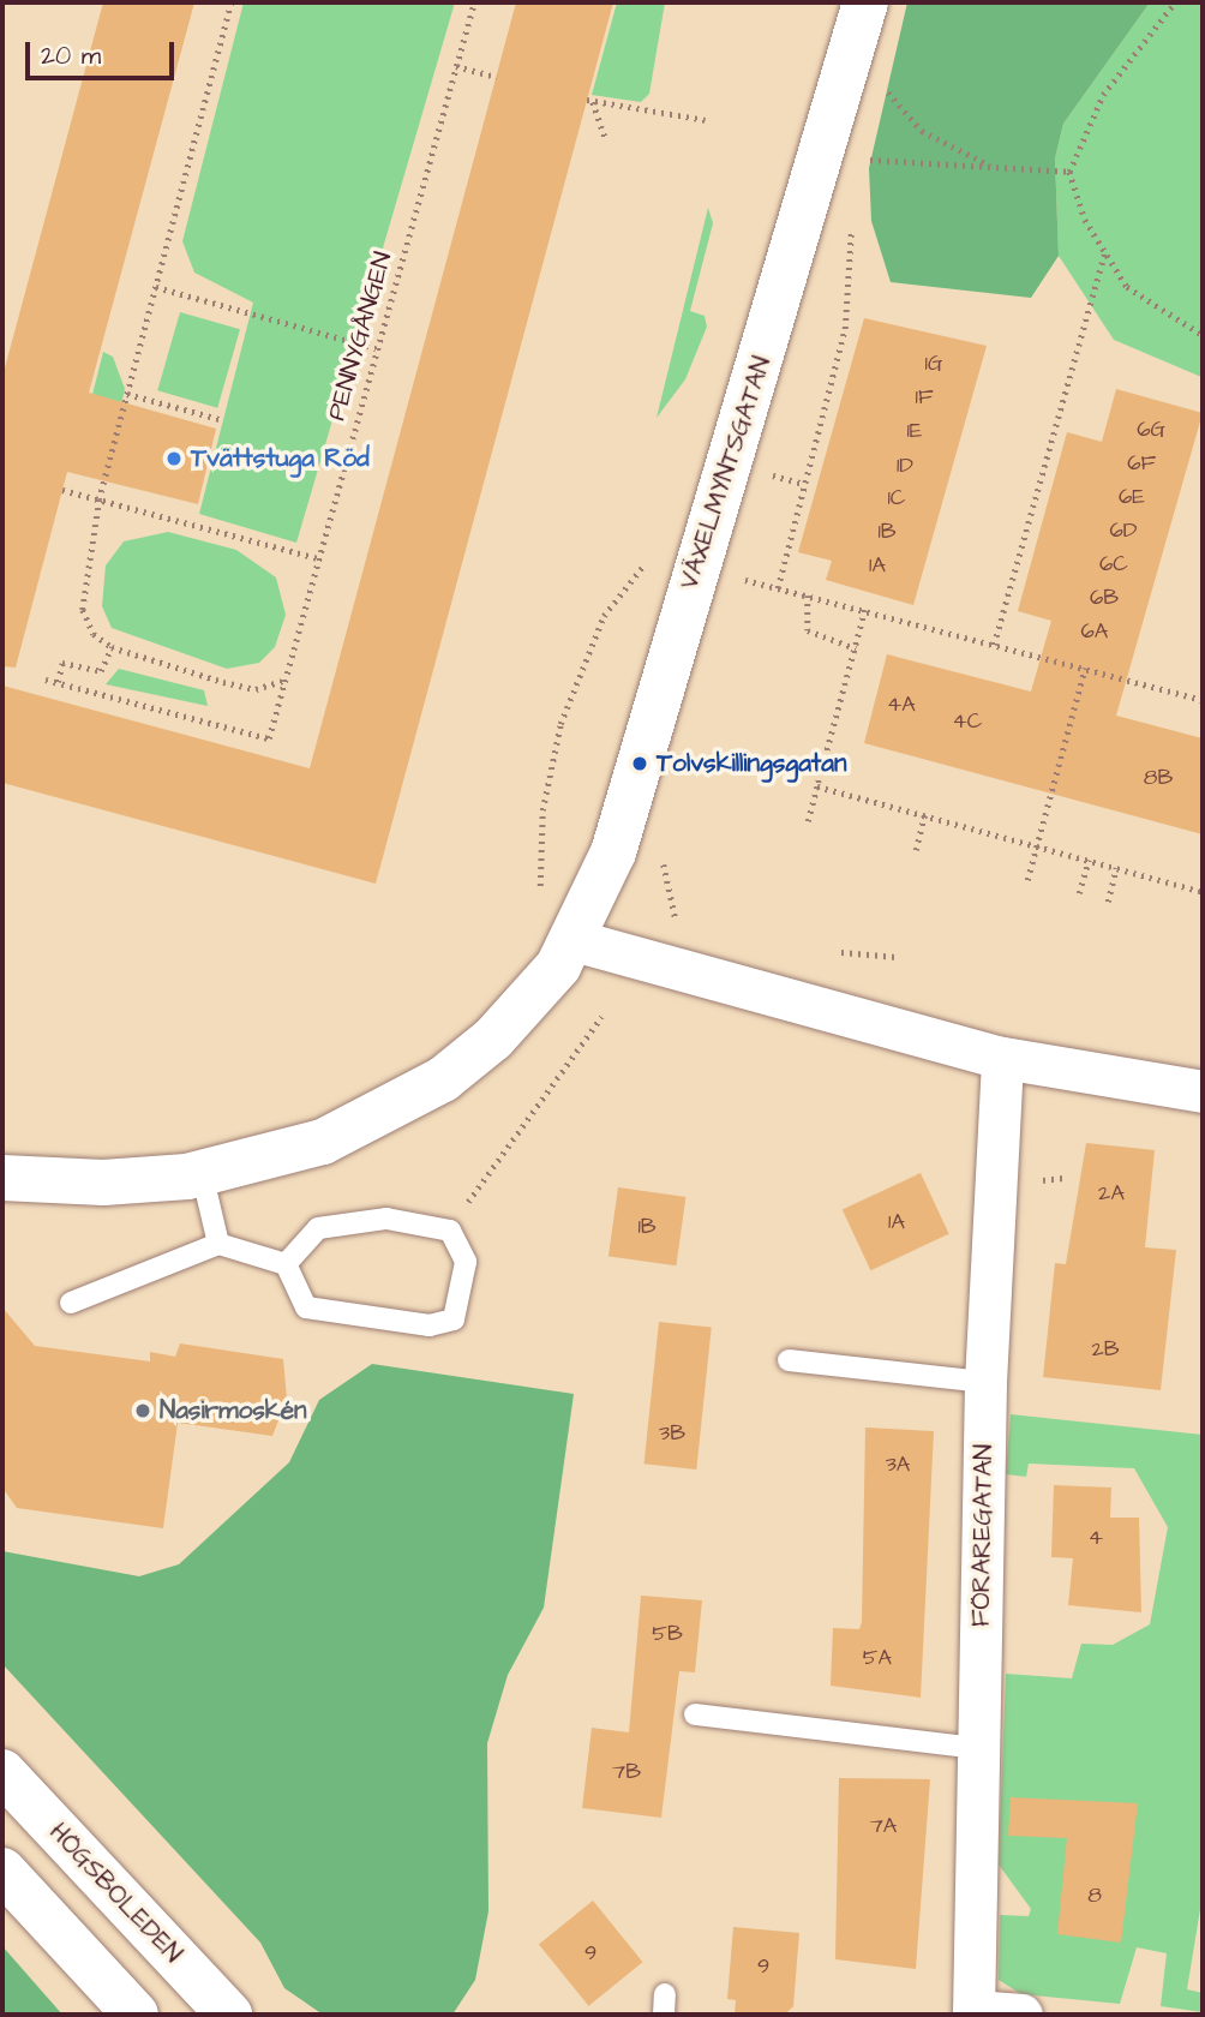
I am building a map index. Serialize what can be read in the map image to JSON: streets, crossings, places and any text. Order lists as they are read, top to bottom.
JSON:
{
  "streets": {
    "street": ["VÄXELMYNTSGATAN", "FÖRAREGATAN", "HÖGSBOLEDEN"],
    "path": ["PENNYGÅNGEN"]
  },
  "places": ["Tvättstuga Röd", "Tolvskillingsgatan", "Nasirmoskén"],
  "house_numbers": [
    "1G",
    "1F",
    "6G",
    "1E",
    "6F",
    "1D",
    "6E",
    "1C",
    "6D",
    "1B",
    "6C",
    "1A",
    "6B",
    "6A",
    "4A",
    "4C",
    "8B",
    "2A",
    "1A",
    "1B",
    "2B",
    "3B",
    "3A",
    "4",
    "5B",
    "5A",
    "7B",
    "7A",
    "8",
    "9",
    "9"
  ],
  "scale_bar": "20 m"
}
